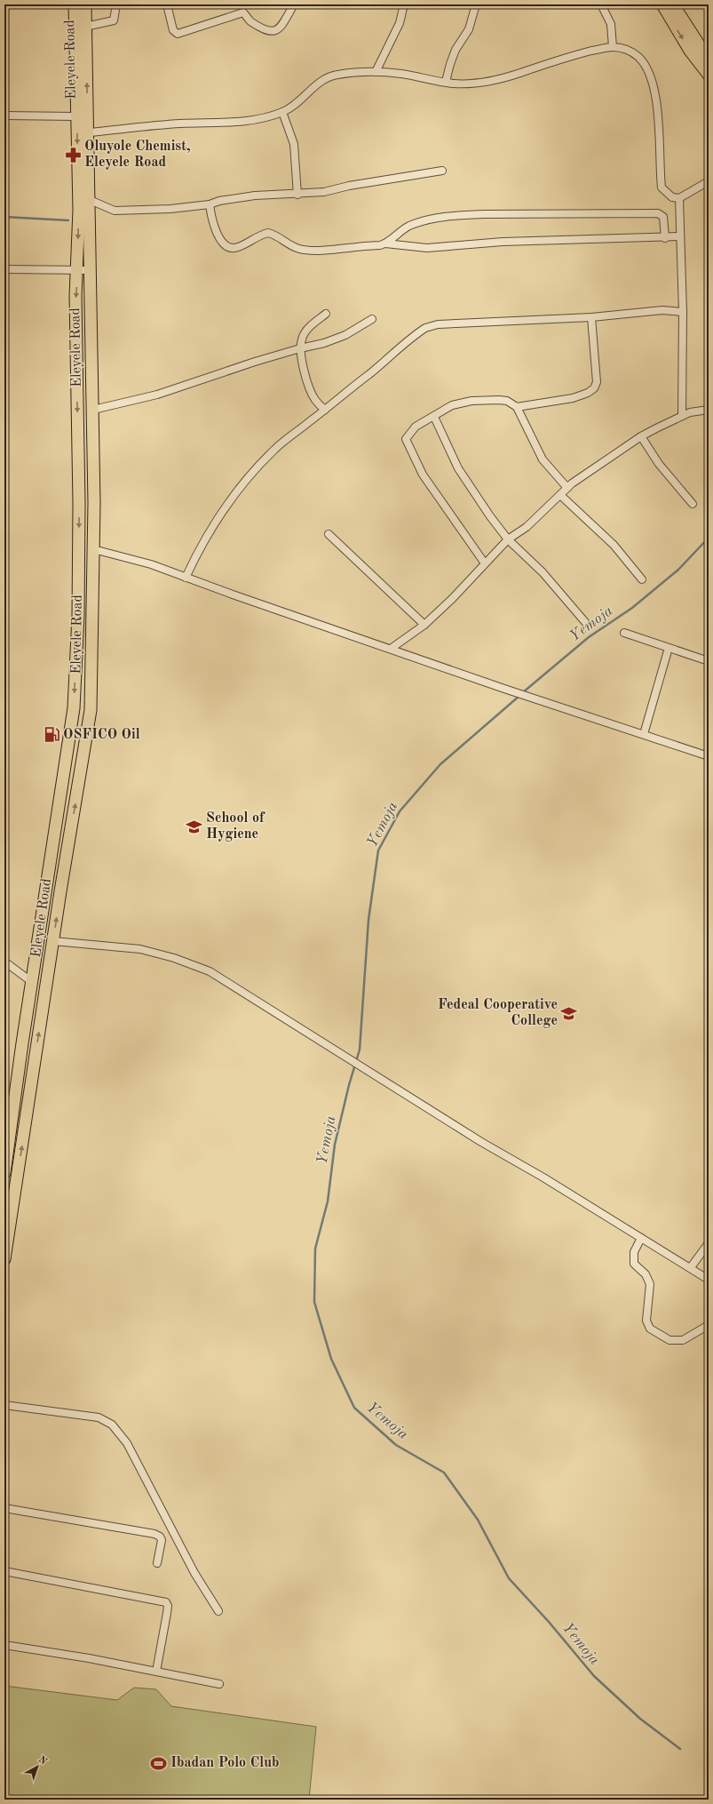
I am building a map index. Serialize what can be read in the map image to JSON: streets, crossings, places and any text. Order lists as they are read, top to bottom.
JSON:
{
  "streets": {
    "main road": ["Eleyele Road"]
  },
  "water": ["Yemoja"],
  "places": {
    "pharmacy": ["Oluyole Chemist, Eleyele Road"],
    "fuel station": ["OSFICO Oil"],
    "school or university": ["School of Hygiene", "Fedeal Cooperative College"],
    "sports": ["Ibadan Polo Club"]
  },
  "north": "top right"
}
